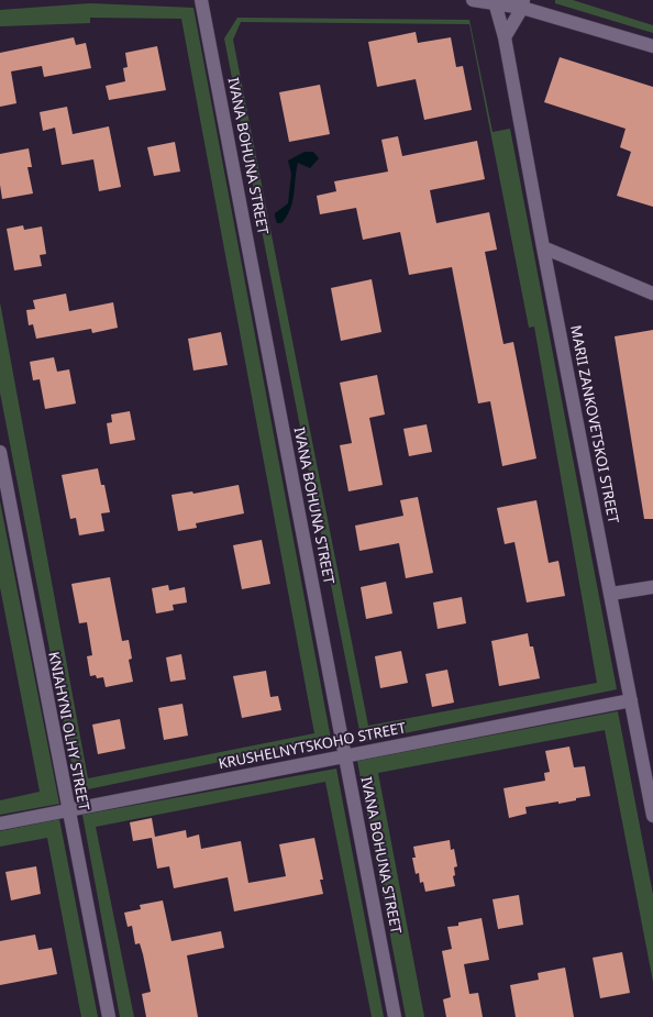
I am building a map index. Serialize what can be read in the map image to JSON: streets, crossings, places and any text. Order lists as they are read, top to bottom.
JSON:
{
  "streets": {
    "street": [
      "IVANA BOHUNA STREET",
      "MARII ZANKOVETSKOI STREET",
      "KNIAHYNI OLHY STREET",
      "KRUSHELNYTSKOHO STREET"
    ]
  },
  "crossings": [
    ["IVANA BOHUNA STREET", "KRUSHELNYTSKOHO STREET"],
    ["MARII ZANKOVETSKOI STREET", "KRUSHELNYTSKOHO STREET"],
    ["KNIAHYNI OLHY STREET", "KRUSHELNYTSKOHO STREET"]
  ]
}
